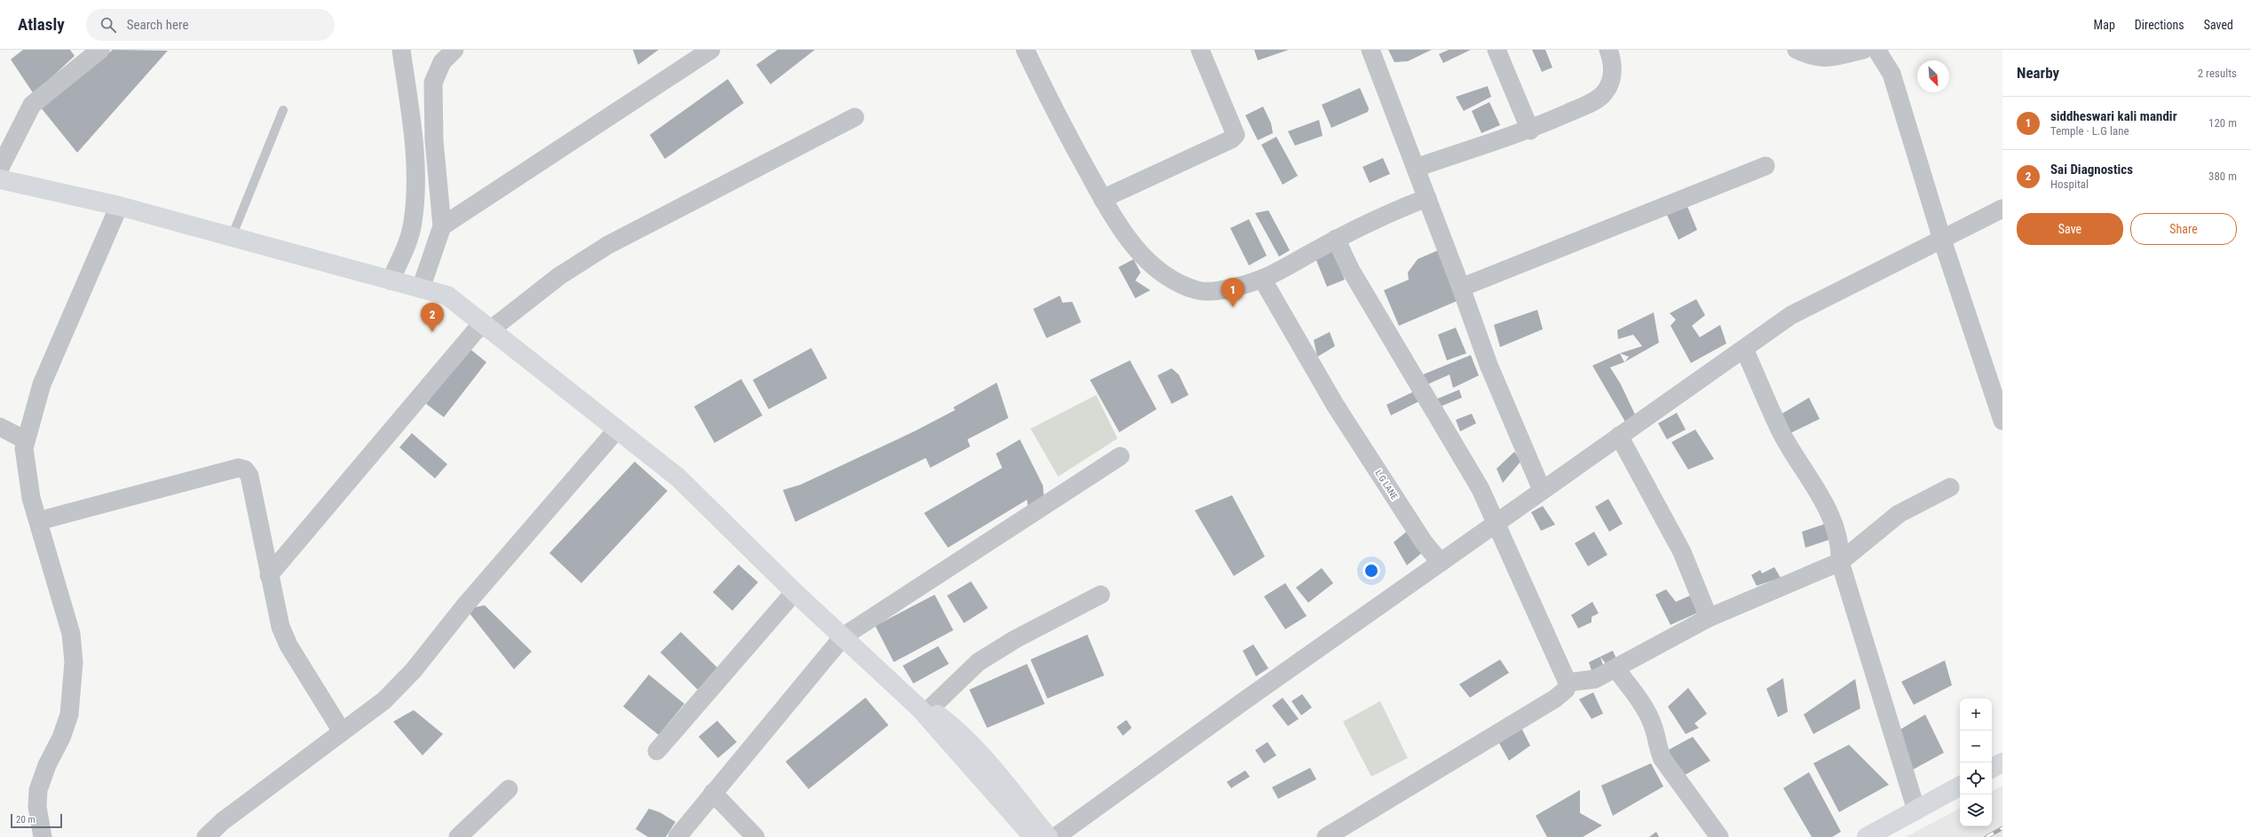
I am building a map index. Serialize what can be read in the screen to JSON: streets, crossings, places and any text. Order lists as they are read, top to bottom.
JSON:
{
  "streets": {
    "street": ["L.G LANE"]
  },
  "scale_bar": "20 m",
  "north": "bottom right",
  "page": {
    "header": "Atlasly",
    "search": "Search here",
    "nav": ["Map", "Directions", "Saved"],
    "heading": ["Nearby", "2 results"],
    "list": [
      {
        "mark": "1",
        "name": "siddheswari kali mandir",
        "note": "Temple · L.G lane",
        "value": "120 m"
      },
      {
        "mark": "2",
        "name": "Sai Diagnostics",
        "note": "Hospital",
        "value": "380 m"
      }
    ],
    "buttons": ["Save", "Share"],
    "pins": ["1", "2"],
    "map_buttons": ["+", "−"],
    "scale": "20 m"
  }
}
